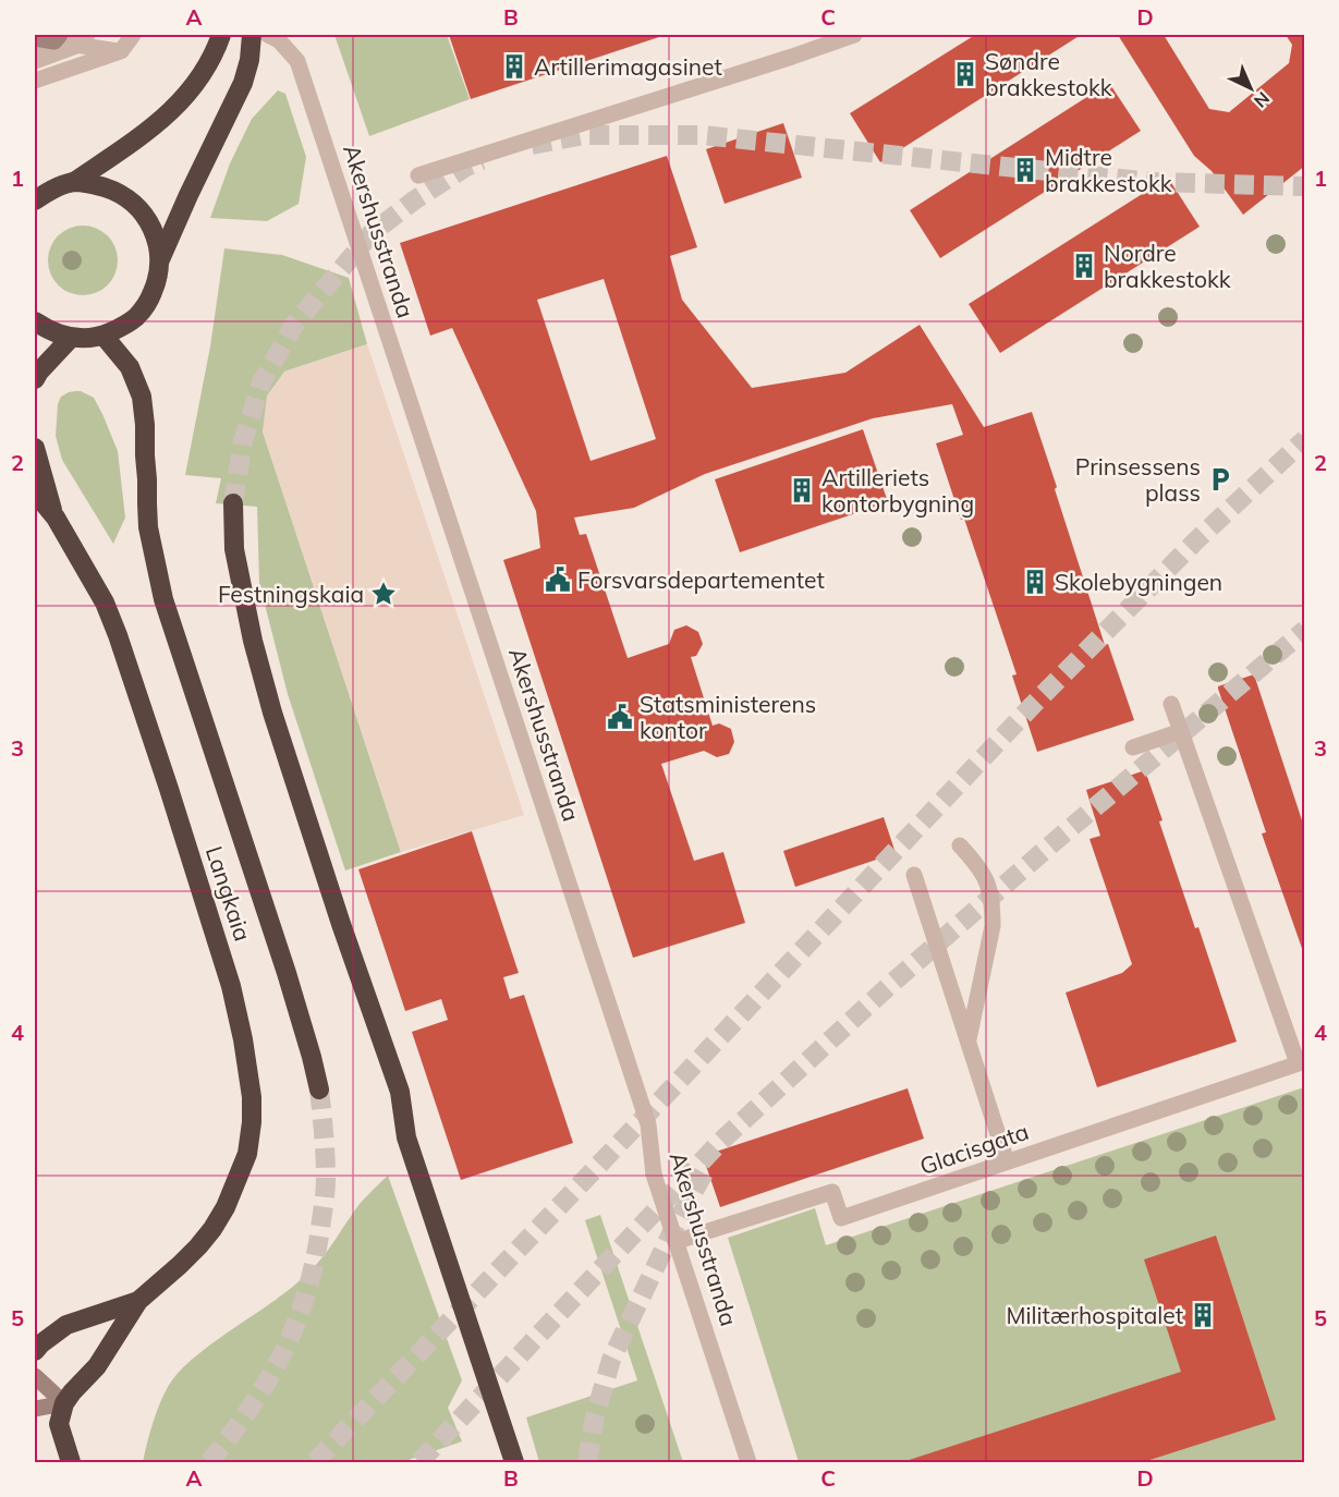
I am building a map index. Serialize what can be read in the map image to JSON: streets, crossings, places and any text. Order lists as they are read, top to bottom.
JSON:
{
  "streets": {
    "highway": ["Langkaia"],
    "street": ["Akershusstranda", "Glacisgata"]
  },
  "crossings": [
    ["Akershusstranda", "Glacisgata"]
  ],
  "places": {
    "building": [
      "Artillerimagasinet",
      "Søndre brakkestokk",
      "Midtre brakkestokk",
      "Nordre brakkestokk",
      "Artilleriets kontorbygning",
      "Skolebygningen",
      "Militærhospitalet"
    ],
    "parking": ["Prinsessens plass"],
    "public building": ["Forsvarsdepartementet", "Statsministerens kontor"],
    "place": ["Festningskaia"]
  },
  "north": "bottom right",
  "grid": {
    "columns": [
      "A",
      "B",
      "C",
      "D"
    ],
    "rows": [
      "1",
      "2",
      "3",
      "4",
      "5"
    ]
  }
}
